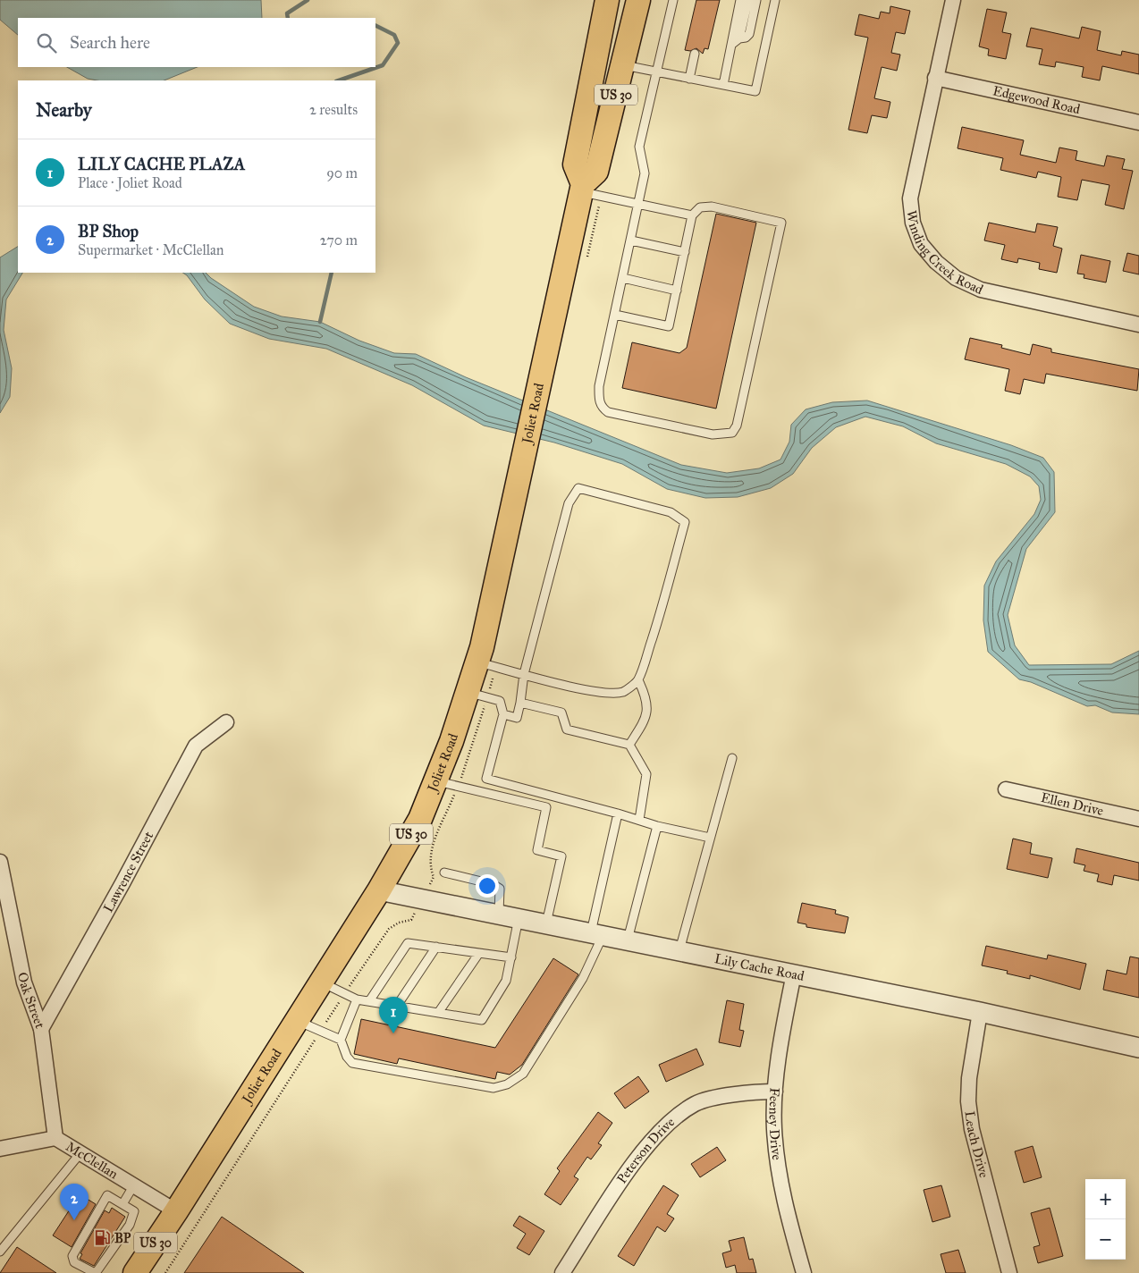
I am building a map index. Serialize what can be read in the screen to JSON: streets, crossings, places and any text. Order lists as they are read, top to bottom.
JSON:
{
  "streets": {
    "main road": ["US 30", "Joliet Road"],
    "street": [
      "Edgewood Road",
      "Winding Creek Road",
      "Ellen Drive",
      "Lawrence Street",
      "Lily Cache Road",
      "Oak Street",
      "Feeney Drive",
      "Leach Drive",
      "Peterson Drive",
      "McClellan"
    ]
  },
  "crossings": [
    ["US 30", "Joliet Road"],
    ["Edgewood Road", "Winding Creek Road"],
    ["Joliet Road", "Lily Cache Road"],
    ["Joliet Road", "McClellan"],
    ["Lawrence Street", "Oak Street"],
    ["Lily Cache Road", "Feeney Drive"],
    ["Lily Cache Road", "Leach Drive"],
    ["Oak Street", "McClellan"],
    ["Feeney Drive", "Peterson Drive"]
  ],
  "places": {
    "fuel station": ["BP"]
  },
  "page": {
    "search": "Search here",
    "heading": ["Nearby", "2 results"],
    "list": [
      {
        "mark": "1",
        "name": "LILY CACHE PLAZA",
        "note": "Place · Joliet Road",
        "value": "90 m"
      },
      {
        "mark": "2",
        "name": "BP Shop",
        "note": "Supermarket · McClellan",
        "value": "270 m"
      }
    ],
    "pins": ["1", "2"],
    "map_buttons": ["+", "−"]
  }
}
